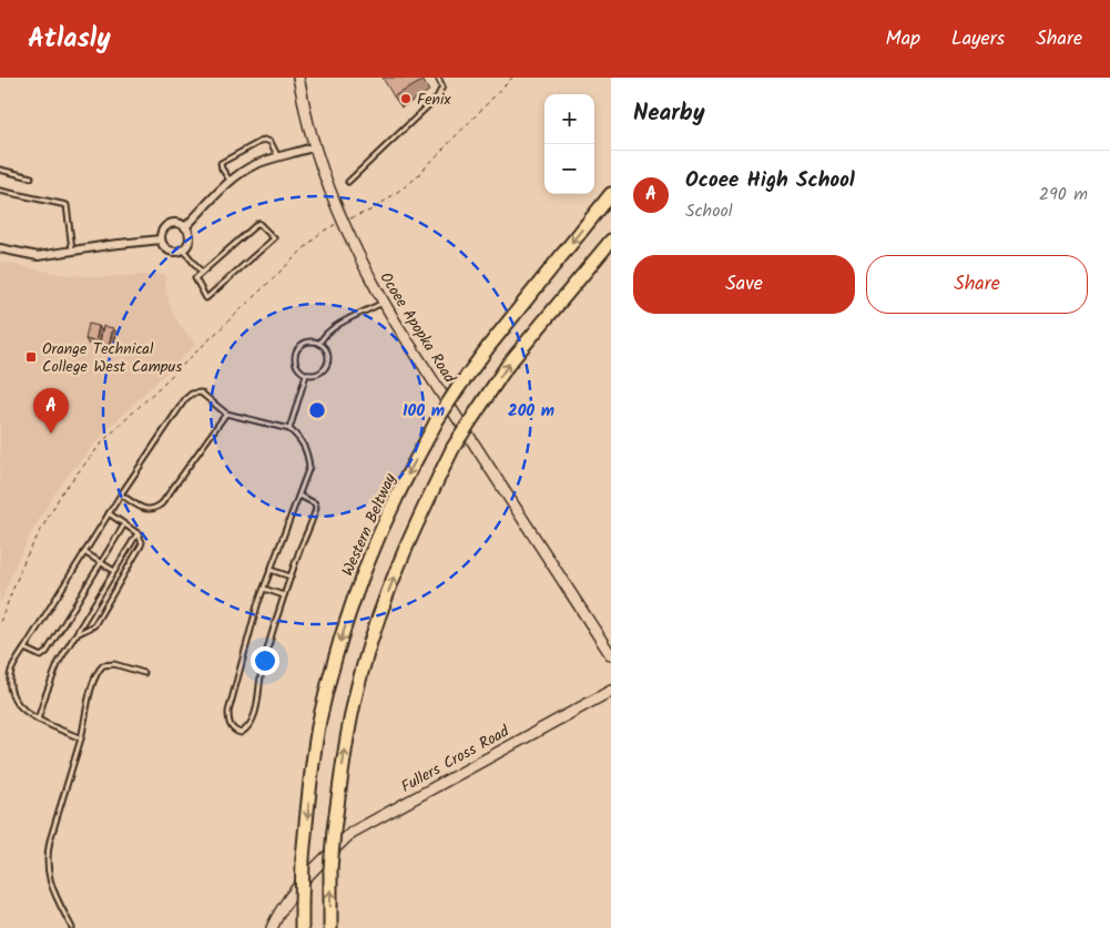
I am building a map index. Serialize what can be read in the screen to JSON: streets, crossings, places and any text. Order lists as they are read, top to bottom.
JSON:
{
  "streets": {
    "highway": ["Western Beltway"],
    "main road": ["Ocoee Apopka Road", "Fullers Cross Road"]
  },
  "places": {
    "other": ["Fenix"],
    "transit": ["Orange Technical College West Campus"]
  },
  "page": {
    "header": "Atlasly",
    "nav": ["Map", "Layers", "Share"],
    "heading": "Nearby",
    "map_buttons": ["+", "−"],
    "list": [
      {
        "mark": "A",
        "name": "Ocoee High School",
        "note": "School",
        "value": "290 m"
      }
    ],
    "buttons": ["Save", "Share"],
    "pins": "A"
  },
  "rings": ["100 m", "200 m"]
}
